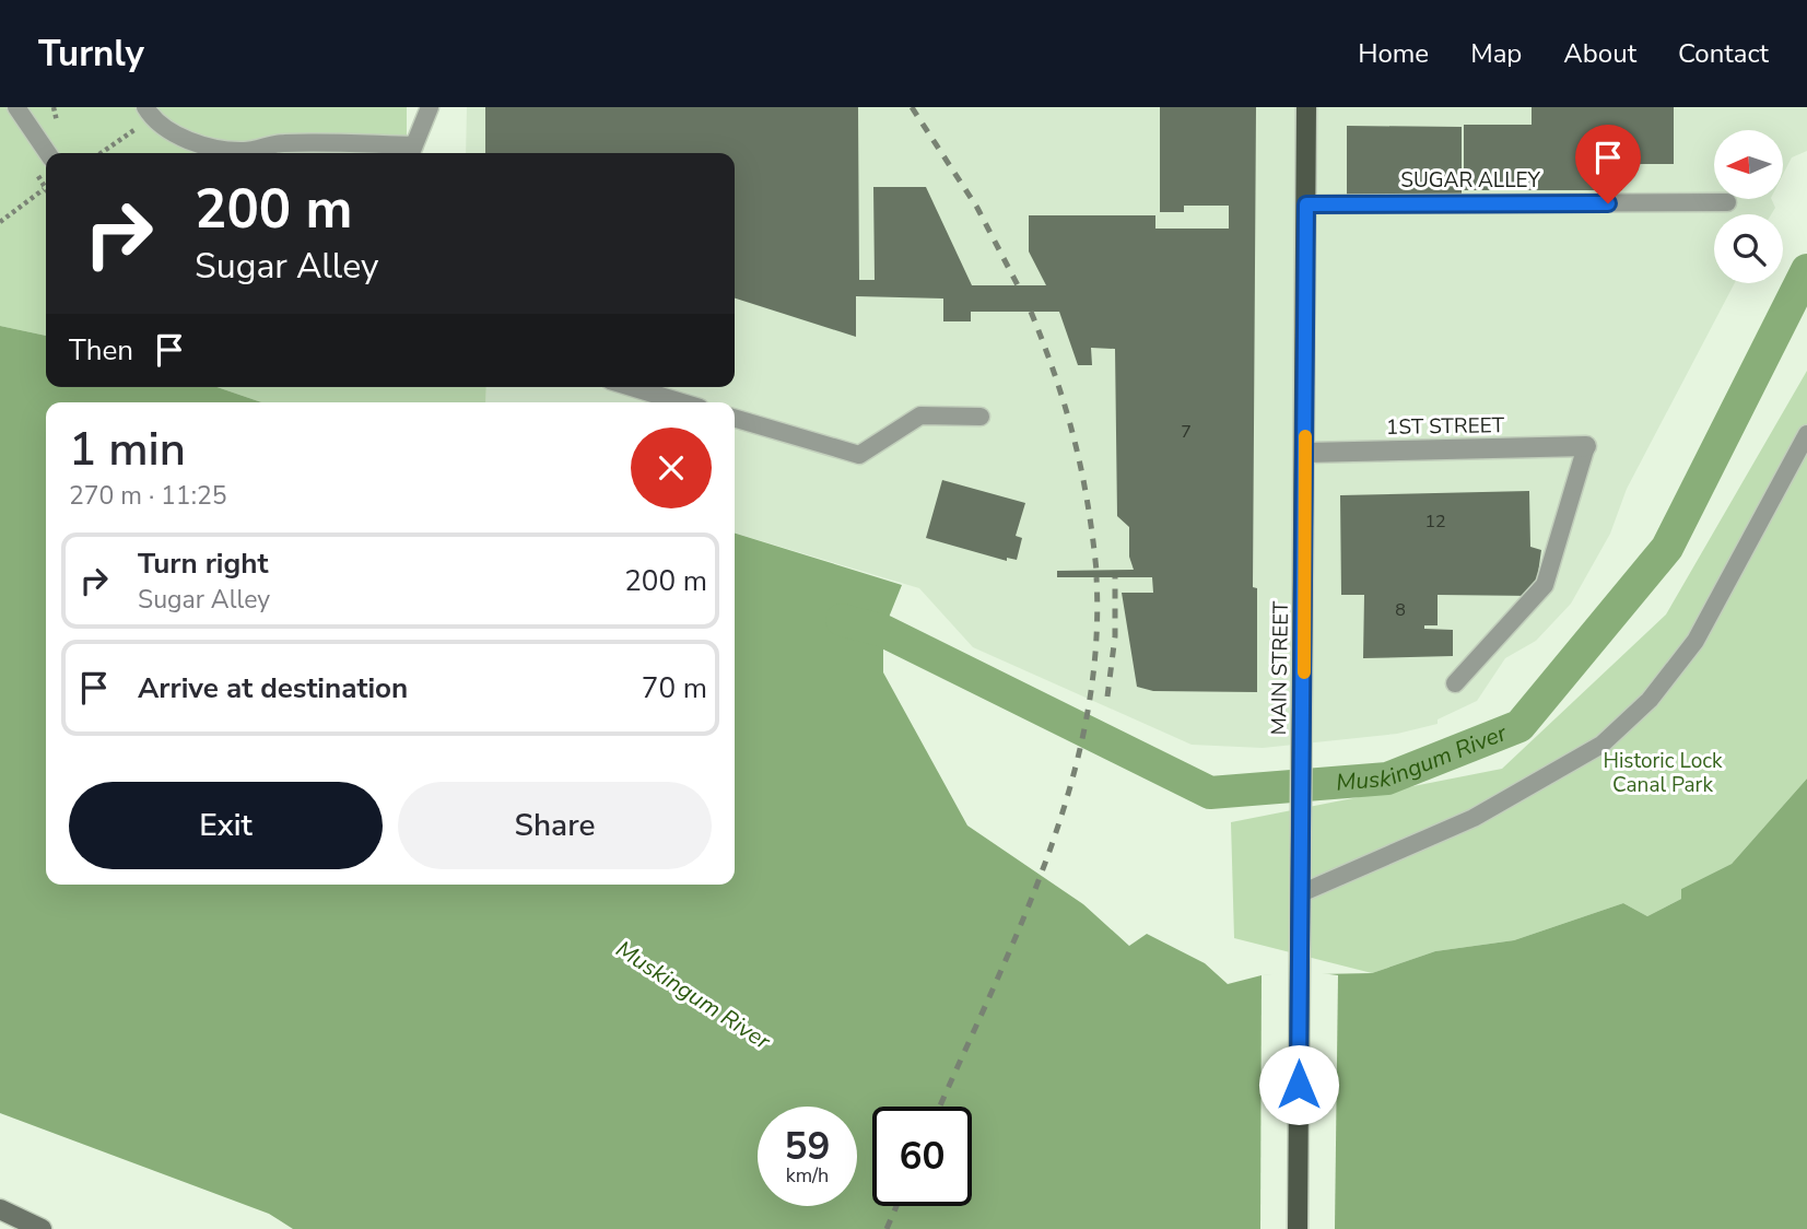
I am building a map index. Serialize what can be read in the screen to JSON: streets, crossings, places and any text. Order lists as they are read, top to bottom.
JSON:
{
  "streets": {
    "main road": ["MAIN STREET"],
    "street": ["1ST STREET"],
    "lane": ["SUGAR ALLEY"]
  },
  "crossings": [
    ["SUGAR ALLEY", "MAIN STREET"],
    ["1ST STREET", "MAIN STREET"]
  ],
  "water": ["Muskingum River"],
  "parks": ["Historic Lock Canal Park"],
  "house_numbers": ["7", "12", "8"],
  "north": "left",
  "page": {
    "header": "Turnly",
    "nav": [
      "Home",
      "Map",
      "About",
      "Contact"
    ],
    "turn": ["200 m", "Sugar Alley"],
    "then": "Then",
    "heading": ["1 min", "270 m · 11:25"],
    "list": [
      {
        "name": "Turn right",
        "note": "Sugar Alley",
        "value": "200 m"
      },
      {
        "name": "Arrive at destination",
        "value": "70 m"
      }
    ],
    "buttons": ["Exit", "Share"],
    "speed": "59 km/h",
    "limit": "60"
  }
}
